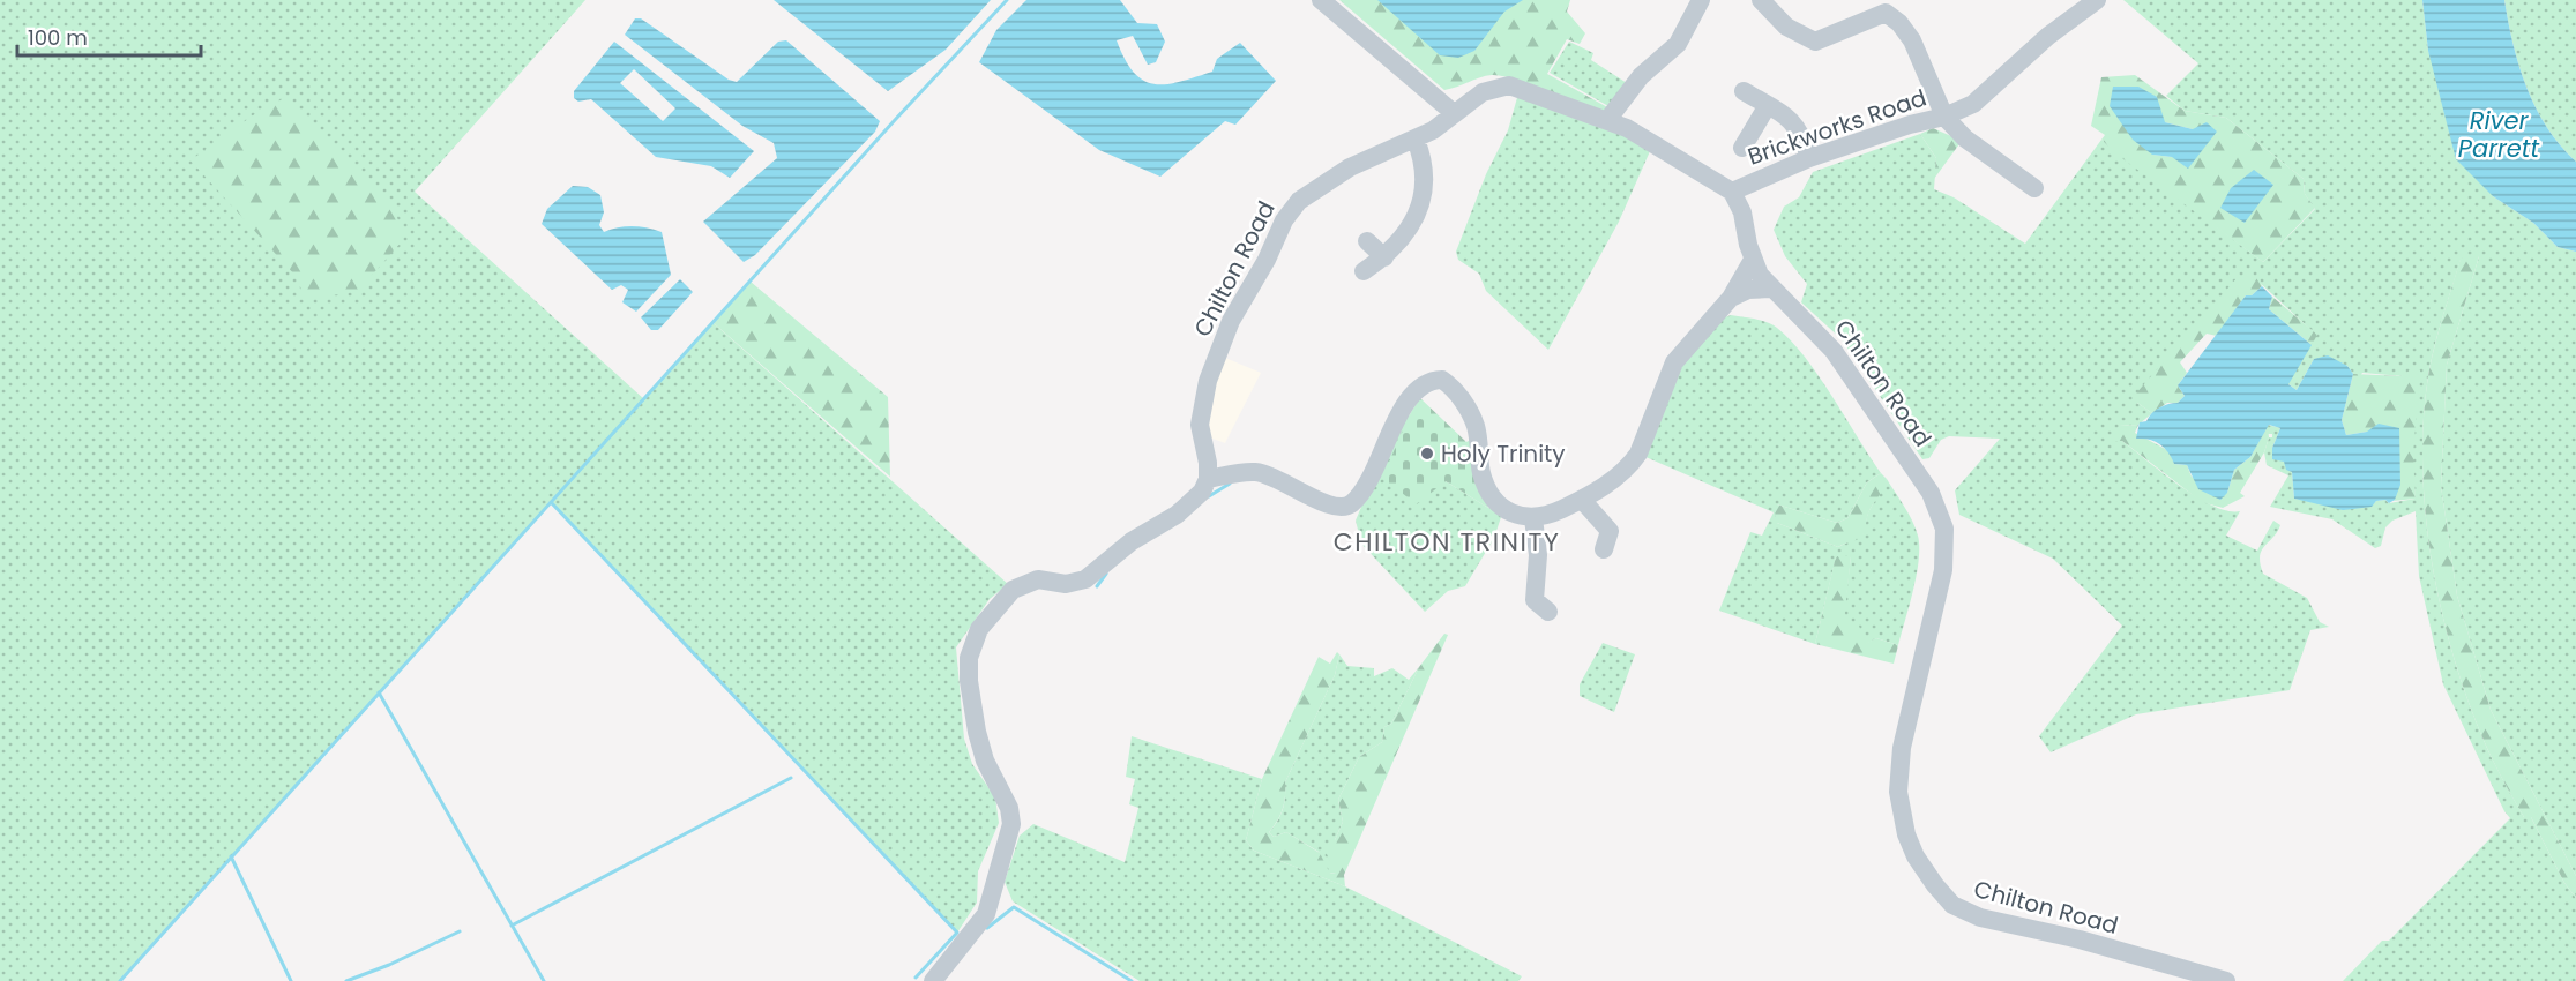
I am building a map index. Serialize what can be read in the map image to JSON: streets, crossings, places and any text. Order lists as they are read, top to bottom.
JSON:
{
  "streets": {
    "street": ["Brickworks Road", "Chilton Road"]
  },
  "crossings": [
    ["Brickworks Road", "Chilton Road"]
  ],
  "districts": ["CHILTON TRINITY"],
  "water": ["River Parrett"],
  "places": ["Holy Trinity"],
  "scale_bar": "100 m"
}
